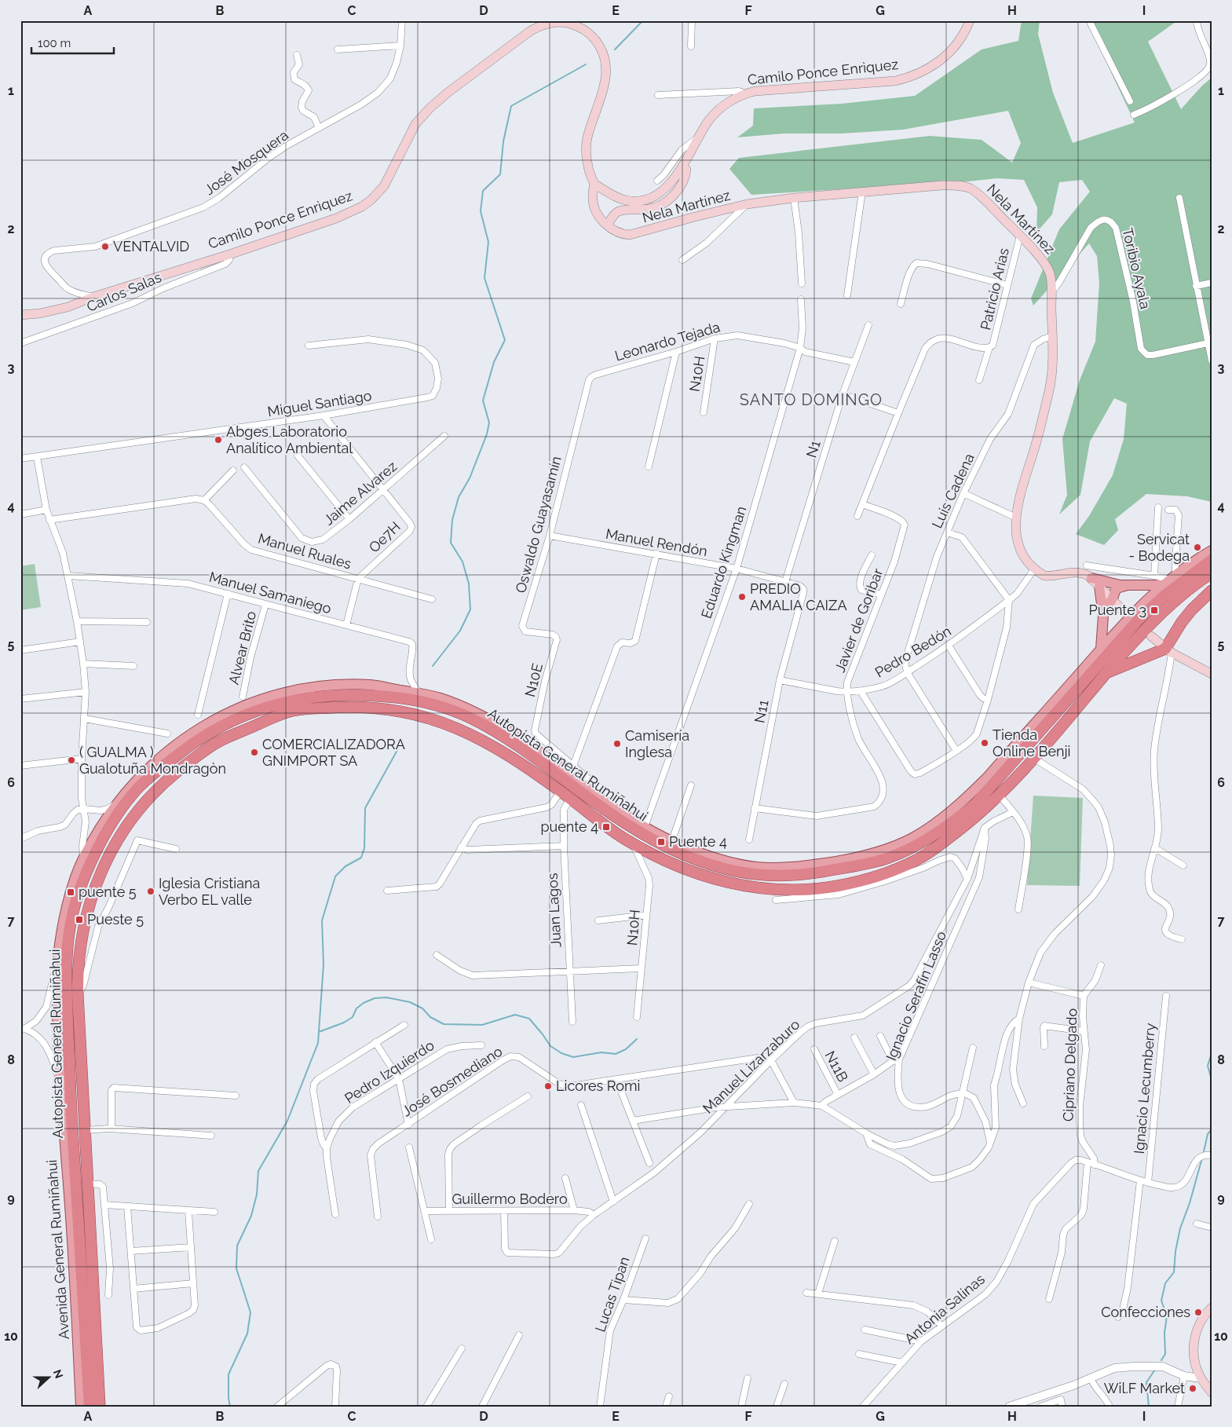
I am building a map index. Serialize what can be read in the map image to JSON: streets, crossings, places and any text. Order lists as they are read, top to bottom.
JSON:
{
  "streets": {
    "highway": ["Autopista General Rumiñahui"],
    "main road": ["Camilo Ponce Enrìquez", "Nela Martínez", "Avenida General Rumiñahui"],
    "street": [
      "José Mosquera",
      "Toribio Ayala",
      "Patricio Arias",
      "Carlos Salas",
      "Leonardo Tejada",
      "N10H",
      "Miguel Santiago",
      "N1",
      "Luis Cadena",
      "Jaime Alvarez",
      "Oswaldo Guayasamín",
      "Oe7H",
      "Manuel Rendón",
      "Manuel Ruales",
      "Eduardo Kingman",
      "Manuel Samaniego",
      "Javier de Goribar",
      "Alvear Brito",
      "Pedro Bedón",
      "N10E",
      "N11",
      "Juan Lagos",
      "Ignacio Serafín Lasso",
      "Cipriano Delgado",
      "Manuel Lizarzaburo",
      "N11B",
      "Pedro Izquierdo",
      "José Bosmediano",
      "Ignacio Lecumberry",
      "Guillermo Bodero",
      "Lucas Tipan",
      "Antonia Salinas"
    ]
  },
  "crossings": [
    ["Camilo Ponce Enrìquez", "José Mosquera"],
    ["Camilo Ponce Enrìquez", "Nela Martínez"],
    ["Camilo Ponce Enrìquez", "Carlos Salas"],
    ["Nela Martínez", "Toribio Ayala"],
    ["Nela Martínez", "Patricio Arias"],
    ["Nela Martínez", "Luis Cadena"],
    ["Nela Martínez", "Pedro Bedón"],
    ["Patricio Arias", "Javier de Goribar"],
    ["Leonardo Tejada", "N10H"],
    ["Leonardo Tejada", "N1"],
    ["Leonardo Tejada", "Oswaldo Guayasamín"],
    ["Leonardo Tejada", "Eduardo Kingman"],
    ["N10H", "Autopista General Rumiñahui"],
    ["N1", "Manuel Rendón"],
    ["Luis Cadena", "Pedro Bedón"],
    ["Jaime Alvarez", "Oe7H"],
    ["Oswaldo Guayasamín", "Manuel Rendón"],
    ["Oswaldo Guayasamín", "N10E"],
    ["Oe7H", "Manuel Ruales"],
    ["Manuel Rendón", "Eduardo Kingman"],
    ["Manuel Rendón", "N11"],
    ["Eduardo Kingman", "Avenida General Rumiñahui"],
    ["Manuel Samaniego", "Alvear Brito"],
    ["Manuel Samaniego", "Avenida General Rumiñahui"],
    ["Javier de Goribar", "Pedro Bedón"],
    ["Javier de Goribar", "N11"],
    ["Pedro Bedón", "N11"],
    ["Autopista General Rumiñahui", "Juan Lagos"],
    ["Ignacio Serafín Lasso", "Manuel Lizarzaburo"],
    ["Cipriano Delgado", "Antonia Salinas"],
    ["Manuel Lizarzaburo", "José Bosmediano"],
    ["Manuel Lizarzaburo", "Guillermo Bodero"],
    ["Ignacio Lecumberry", "Antonia Salinas"]
  ],
  "districts": ["SANTO DOMINGO"],
  "places": {
    "other": [
      "VENTALVID",
      "Abges Laboratorio Analítico Ambiental",
      "Servicat - Bodega",
      "PREDIO AMALIA CAIZA",
      "Tienda Online Benji",
      "Camisería Inglesa",
      "COMERCIALIZADORA GNIMPORT SA",
      "( GUALMA ) Gualotuña Mondragòn",
      "Iglesia Cristiana Verbo EL valle",
      "Licores Romi",
      "Confecciones",
      "Wil.F Market"
    ],
    "transit": [
      "Puente 3",
      "puente 4",
      "Puente 4",
      "puente 5",
      "Pueste 5"
    ]
  },
  "scale_bar": "100 m",
  "north": "right",
  "grid": {
    "columns": [
      "A",
      "B",
      "C",
      "D",
      "E",
      "F",
      "G",
      "H",
      "I"
    ],
    "rows": [
      "1",
      "2",
      "3",
      "4",
      "5",
      "6",
      "7",
      "8",
      "9",
      "10"
    ]
  }
}
